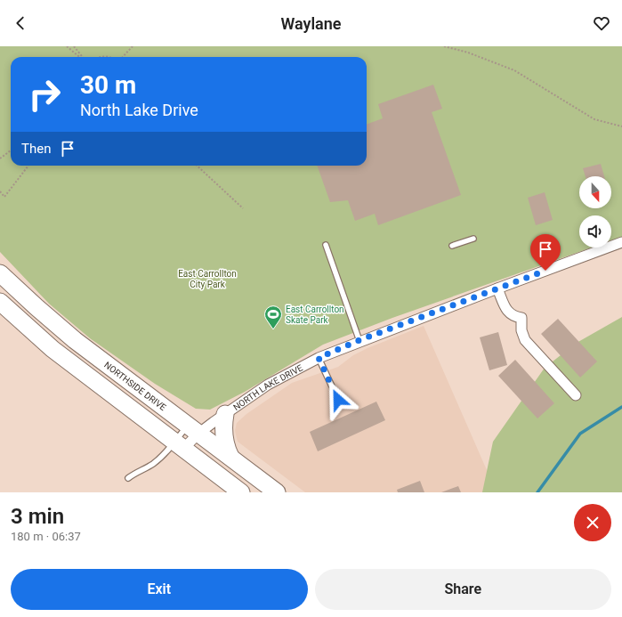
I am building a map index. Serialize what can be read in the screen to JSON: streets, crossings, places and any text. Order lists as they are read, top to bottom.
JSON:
{
  "streets": {
    "highway": ["NORTHSIDE DRIVE"],
    "street": ["NORTH LAKE DRIVE"]
  },
  "crossings": [
    ["NORTHSIDE DRIVE", "NORTH LAKE DRIVE"]
  ],
  "parks": ["East Carrollton City Park"],
  "places": {
    "sports": ["East Carrollton Skate Park"]
  },
  "north": "bottom",
  "page": {
    "header": "Waylane",
    "turn": ["30 m", "North Lake Drive"],
    "then": "Then",
    "heading": ["3 min", "180 m · 06:37"],
    "buttons": ["Exit", "Share"]
  }
}
